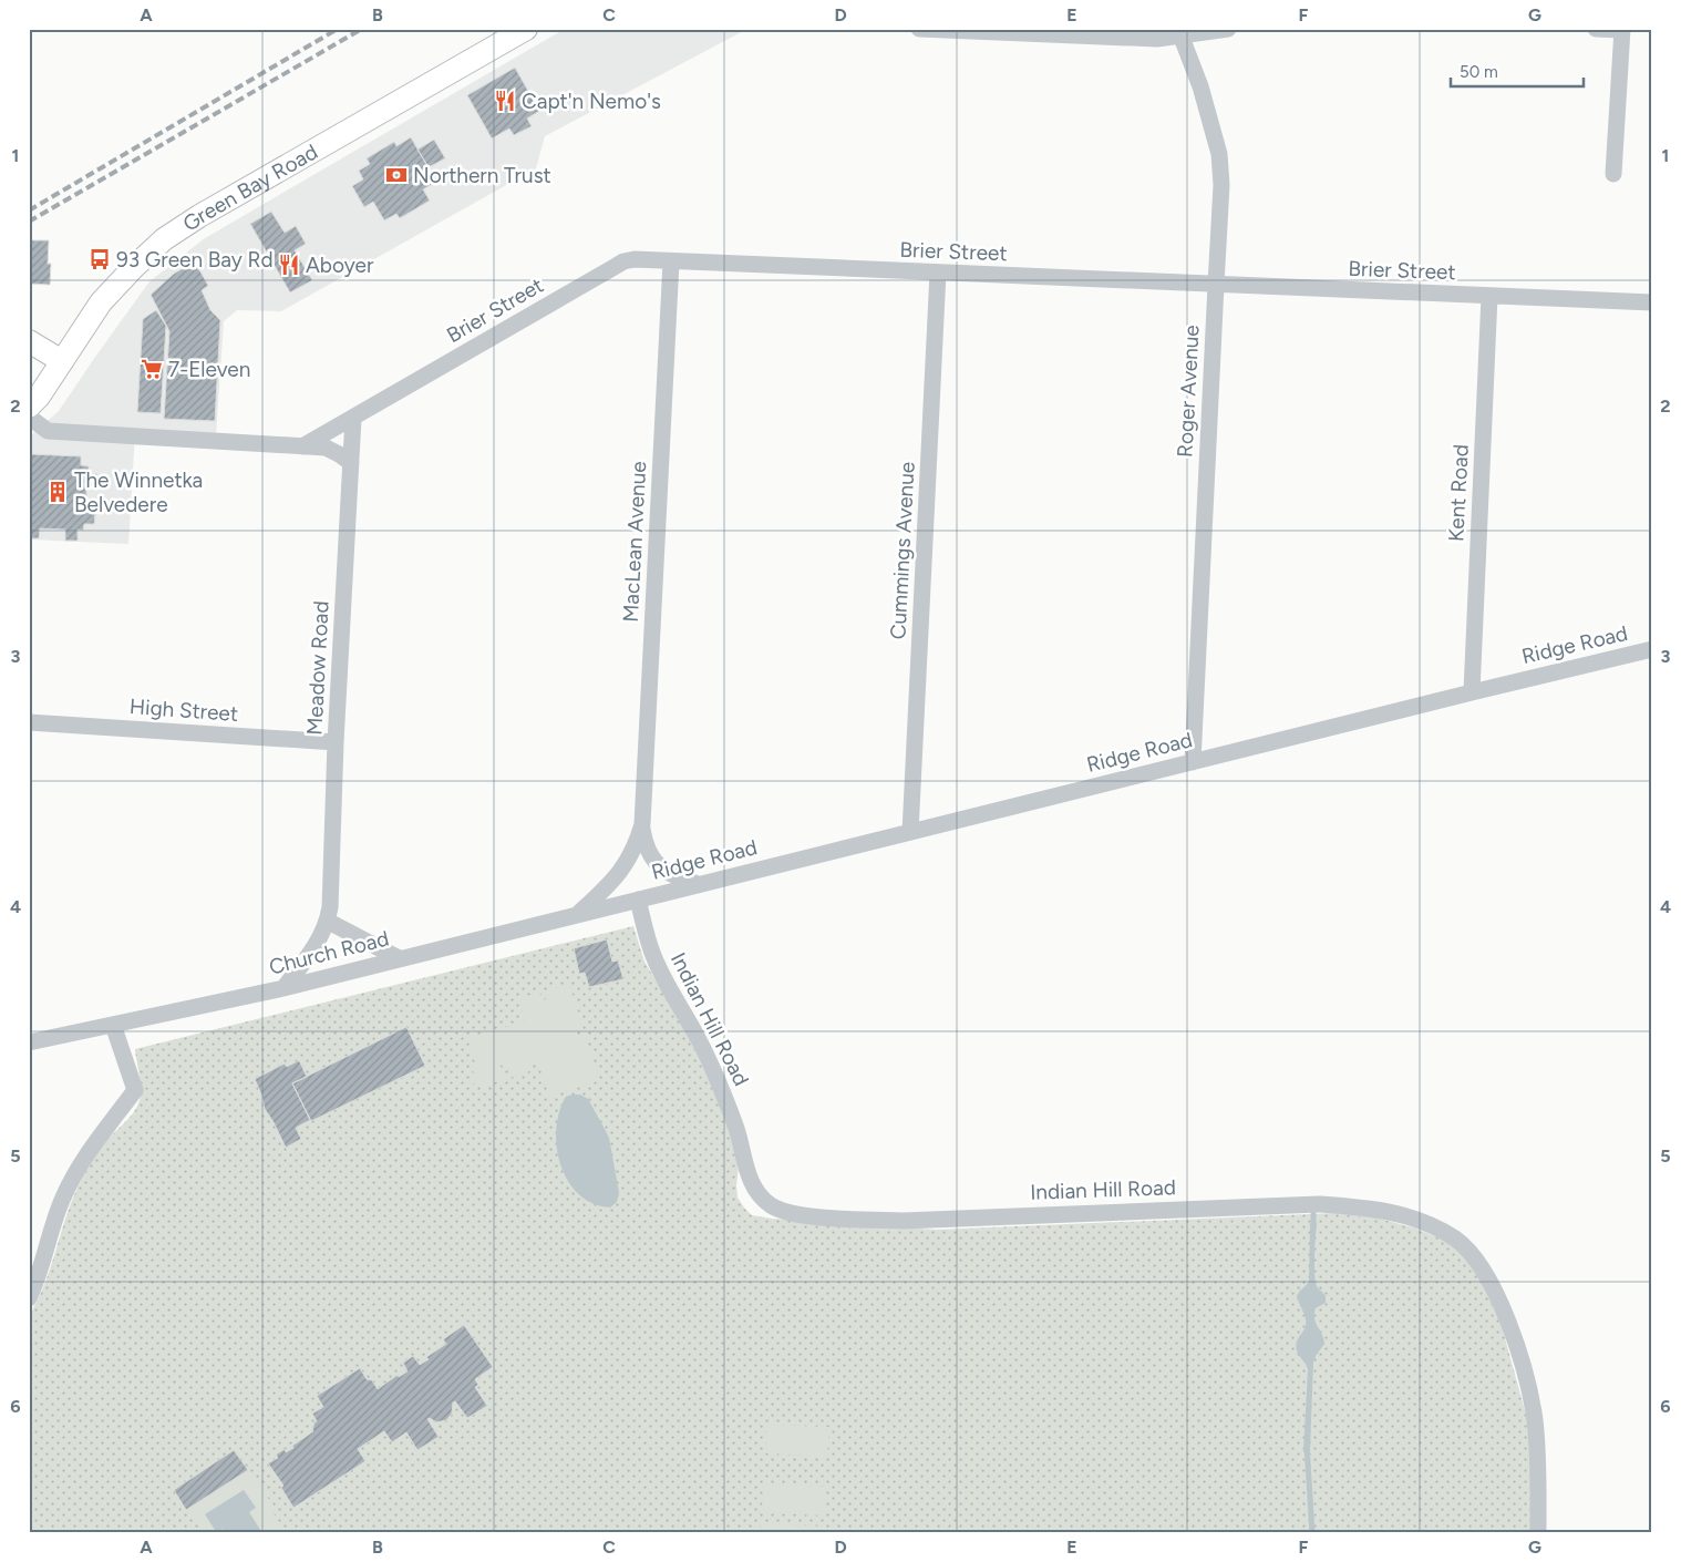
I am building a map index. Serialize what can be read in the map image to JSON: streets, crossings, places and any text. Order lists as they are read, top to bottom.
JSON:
{
  "streets": {
    "main road": ["Green Bay Road"],
    "street": [
      "Brier Street",
      "Roger Avenue",
      "Kent Road",
      "MacLean Avenue",
      "Cummings Avenue",
      "Ridge Road",
      "Meadow Road",
      "High Street",
      "Church Road",
      "Indian Hill Road"
    ]
  },
  "crossings": [
    ["Brier Street", "Roger Avenue"],
    ["Brier Street", "Kent Road"],
    ["Brier Street", "MacLean Avenue"],
    ["Brier Street", "Cummings Avenue"],
    ["Brier Street", "Meadow Road"],
    ["Roger Avenue", "Ridge Road"],
    ["Kent Road", "Ridge Road"],
    ["MacLean Avenue", "Ridge Road"],
    ["MacLean Avenue", "Church Road"],
    ["Cummings Avenue", "Ridge Road"],
    ["Ridge Road", "Church Road"],
    ["Ridge Road", "Indian Hill Road"],
    ["Meadow Road", "High Street"],
    ["Meadow Road", "Church Road"],
    ["Church Road", "Indian Hill Road"]
  ],
  "places": {
    "restaurant": ["Capt'n Nemo's", "Aboyer"],
    "bank": ["Northern Trust"],
    "bus stop": ["93 Green Bay Rd"],
    "supermarket": ["7-Eleven"],
    "building": ["The Winnetka Belvedere"]
  },
  "scale_bar": "50 m",
  "grid": {
    "columns": [
      "A",
      "B",
      "C",
      "D",
      "E",
      "F",
      "G"
    ],
    "rows": [
      "1",
      "2",
      "3",
      "4",
      "5",
      "6"
    ]
  }
}
